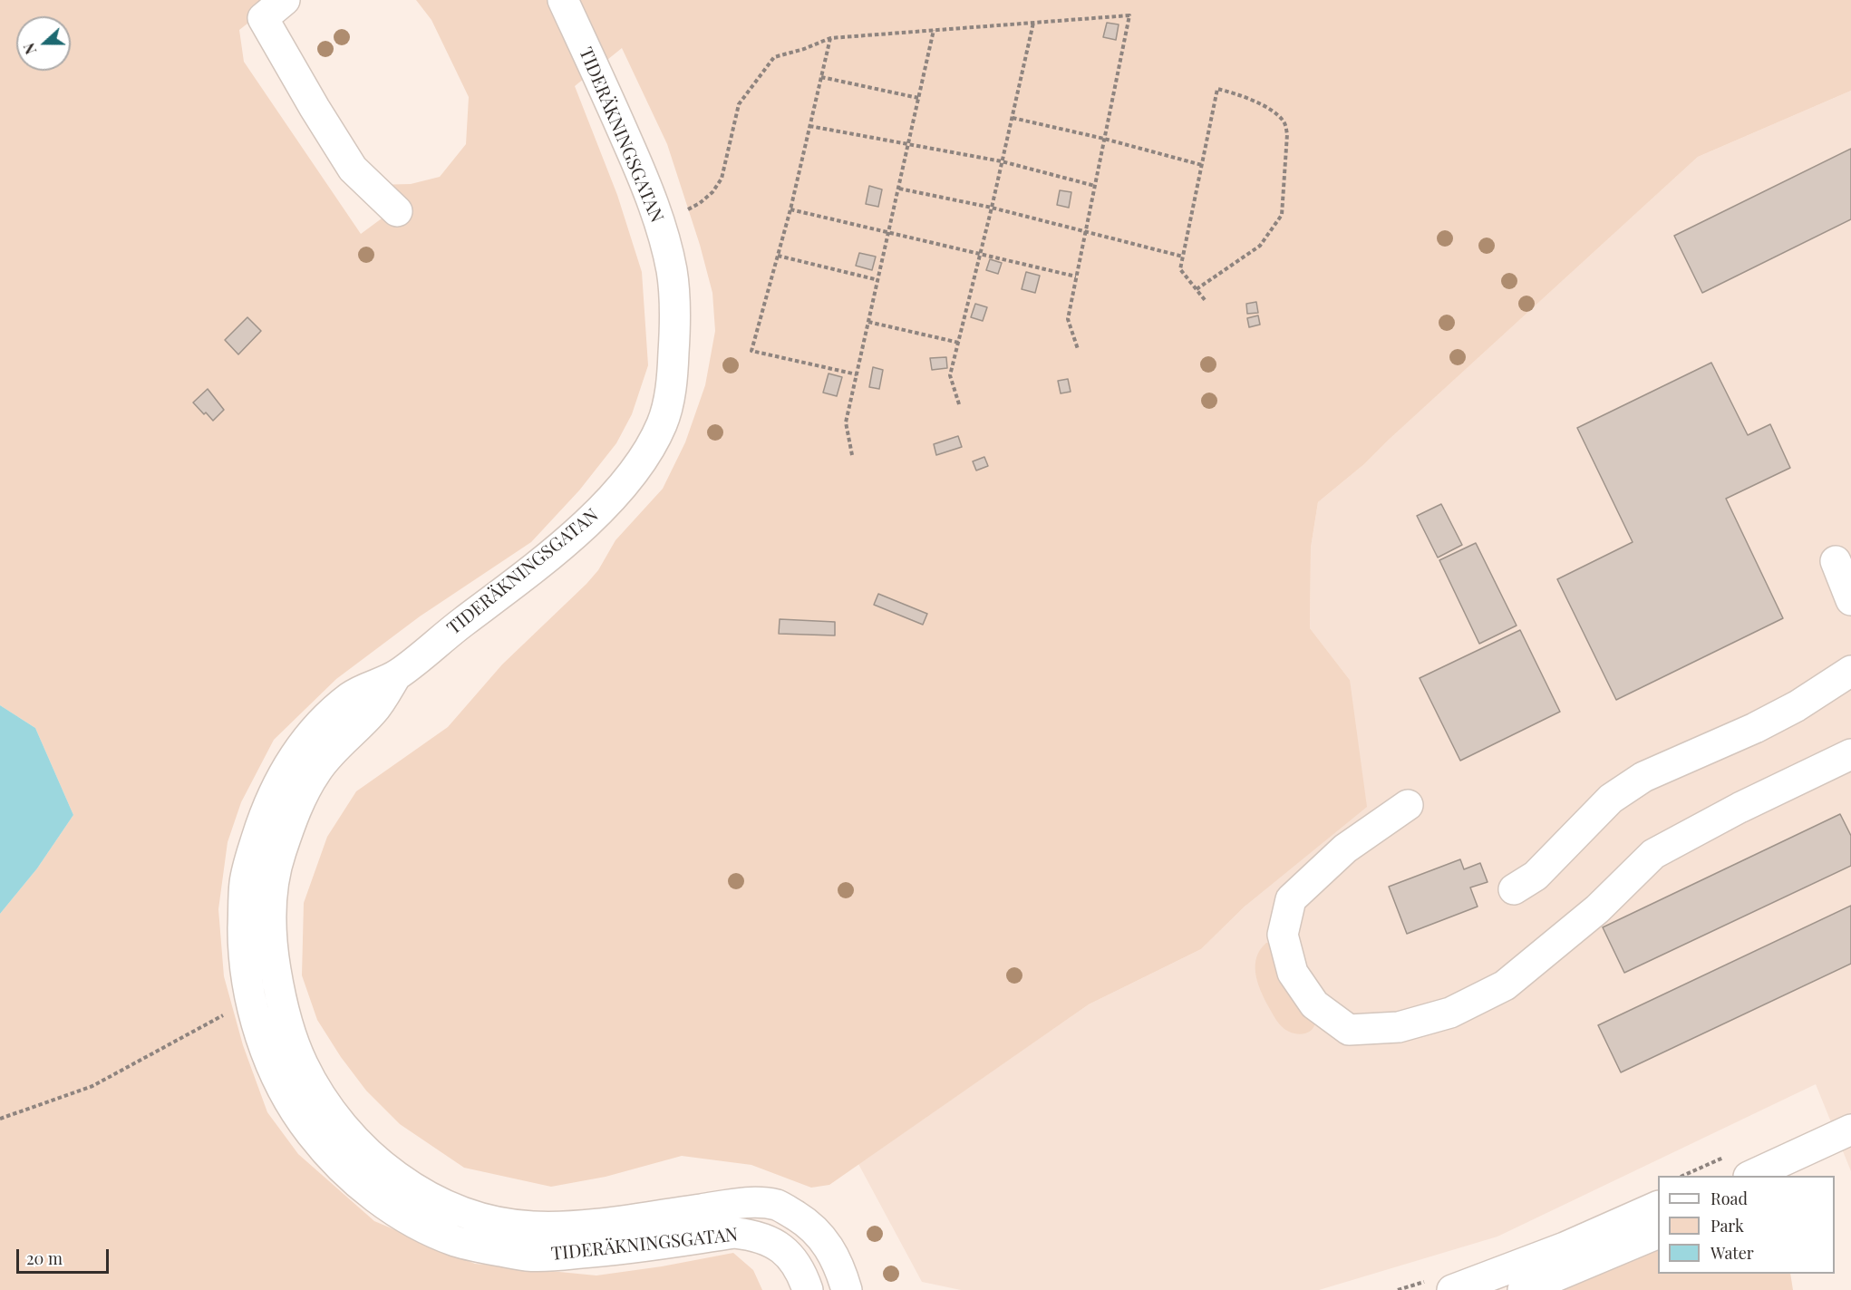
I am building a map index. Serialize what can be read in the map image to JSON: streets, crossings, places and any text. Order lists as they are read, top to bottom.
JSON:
{
  "streets": {
    "street": ["TIDERÄKNINGSGATAN"]
  },
  "legend": ["Road", "Park", "Water"],
  "scale_bar": "20 m",
  "north": "left"
}
